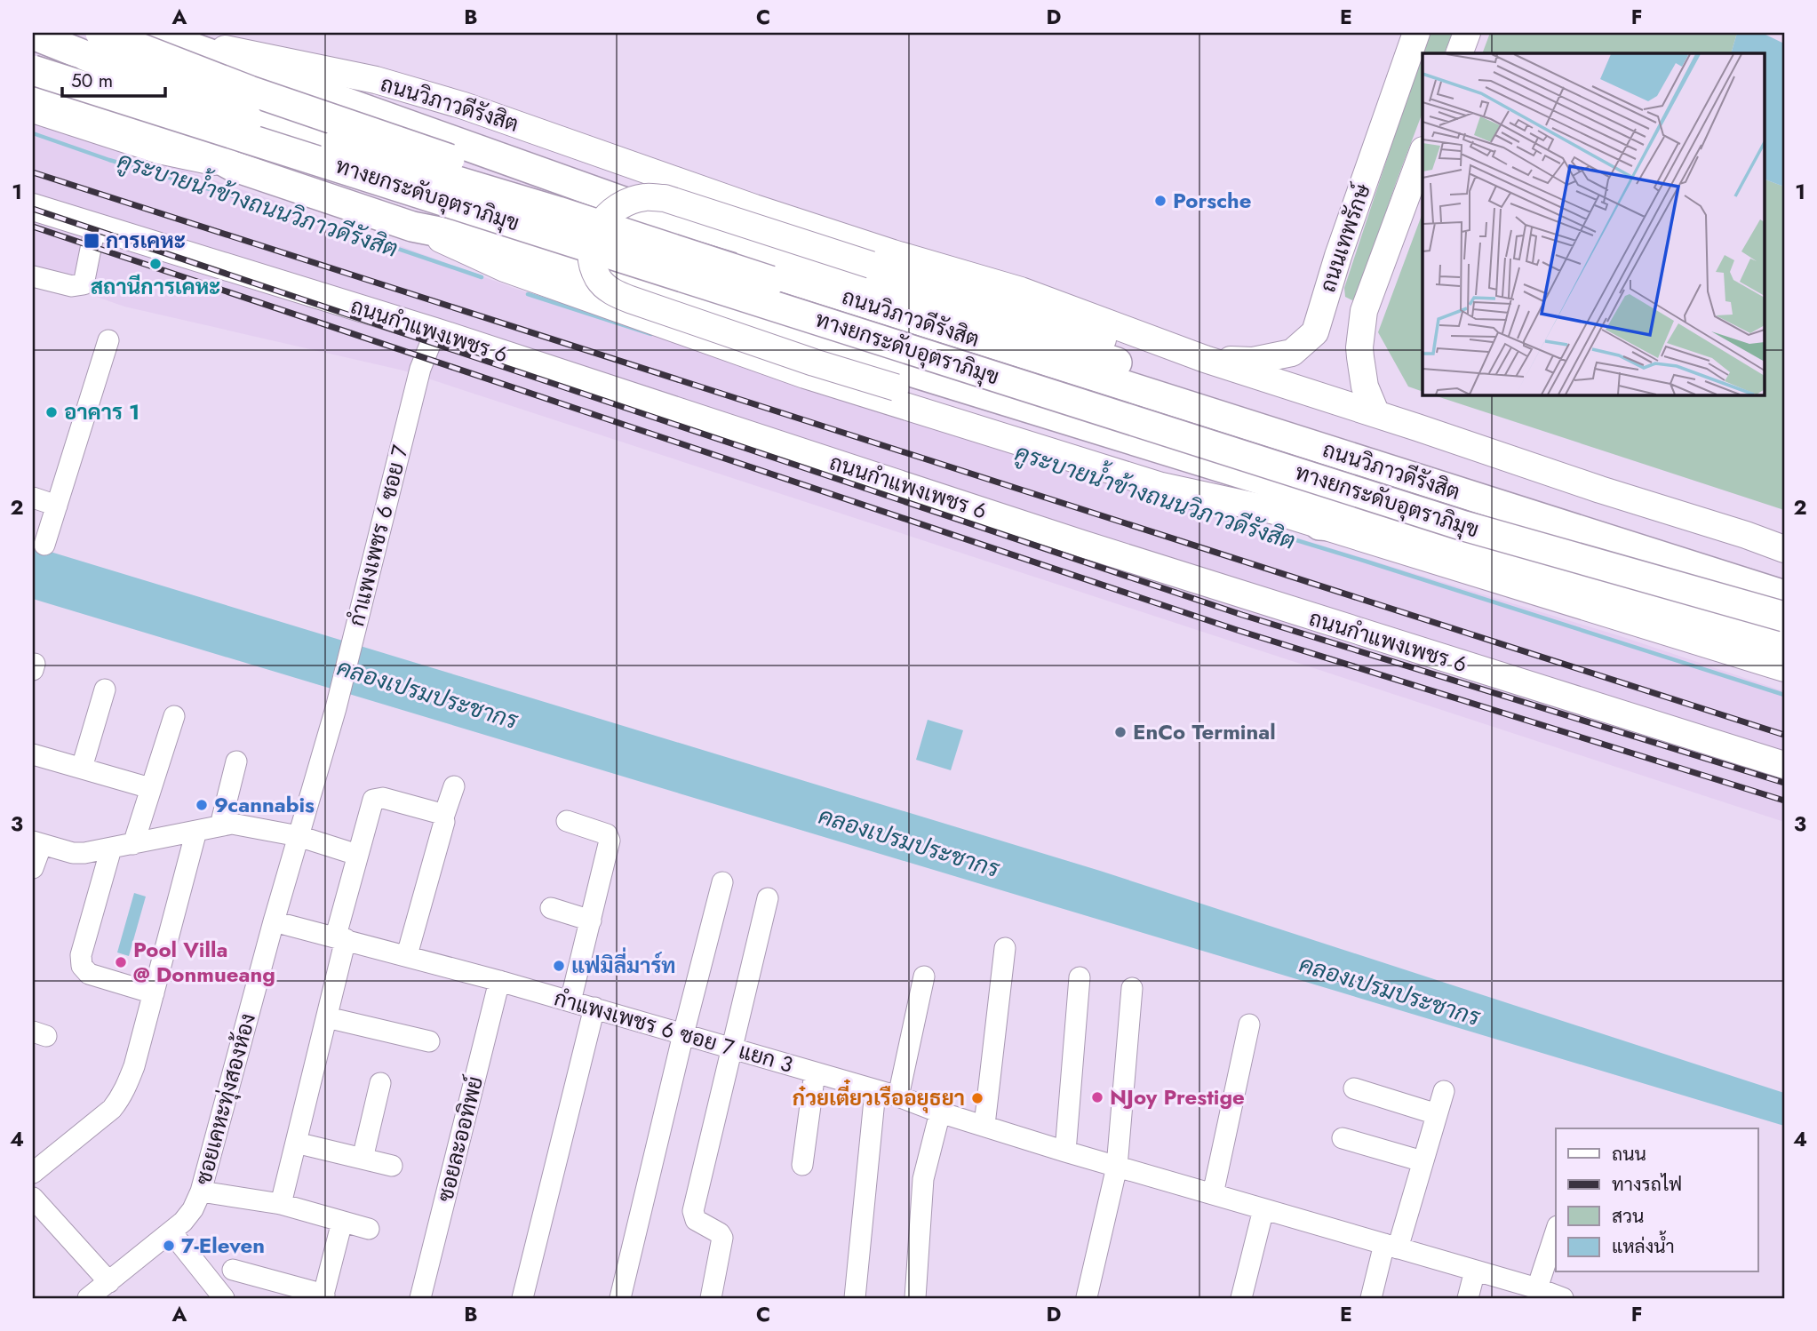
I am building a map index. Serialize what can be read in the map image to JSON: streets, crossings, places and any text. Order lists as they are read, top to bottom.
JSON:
{
  "streets": {
    "highway": ["ถนนวิภาวดีรังสิต", "ทางยกระดับอุตราภิมุข"],
    "main road": ["ถนนเทพรักษ์", "ถนนกำแพงเพชร 6"],
    "street": [
      "กำแพงเพชร 6 ซอย 7",
      "กำแพงเพชร 6 ซอย 7 แยก 3",
      "ซอยเคหะทุ่งสองห้อง",
      "ซอยละออทิพย์"
    ]
  },
  "crossings": [
    ["ถนนวิภาวดีรังสิต", "ทางยกระดับอุตราภิมุข"],
    ["ถนนวิภาวดีรังสิต", "ถนนเทพรักษ์"],
    ["ถนนกำแพงเพชร 6", "กำแพงเพชร 6 ซอย 7"],
    ["กำแพงเพชร 6 ซอย 7", "กำแพงเพชร 6 ซอย 7 แยก 3"],
    ["กำแพงเพชร 6 ซอย 7", "ซอยเคหะทุ่งสองห้อง"],
    ["กำแพงเพชร 6 ซอย 7 แยก 3", "ซอยเคหะทุ่งสองห้อง"],
    ["กำแพงเพชร 6 ซอย 7 แยก 3", "ซอยละออทิพย์"]
  ],
  "water": ["คูระบายน้ำข้างถนนวิภาวดีรังสิต", "คลองเปรมประชากร"],
  "places": {
    "other": [
      "Porsche",
      "สถานีการเคหะ",
      "อาคาร 1",
      "EnCo Terminal",
      "9cannabis",
      "Pool Villa @ Donmueang",
      "แฟมิลี่มาร์ท",
      "NJoy Prestige",
      "ก๋วยเตี๋ยวเรืออยุธยา",
      "7-Eleven"
    ],
    "transit": ["การเคหะ"]
  },
  "legend": [
    "ถนน",
    "ทางรถไฟ",
    "สวน",
    "แหล่งน้ำ"
  ],
  "scale_bar": "50 m",
  "grid": {
    "columns": [
      "A",
      "B",
      "C",
      "D",
      "E",
      "F"
    ],
    "rows": [
      "1",
      "2",
      "3",
      "4"
    ]
  }
}
